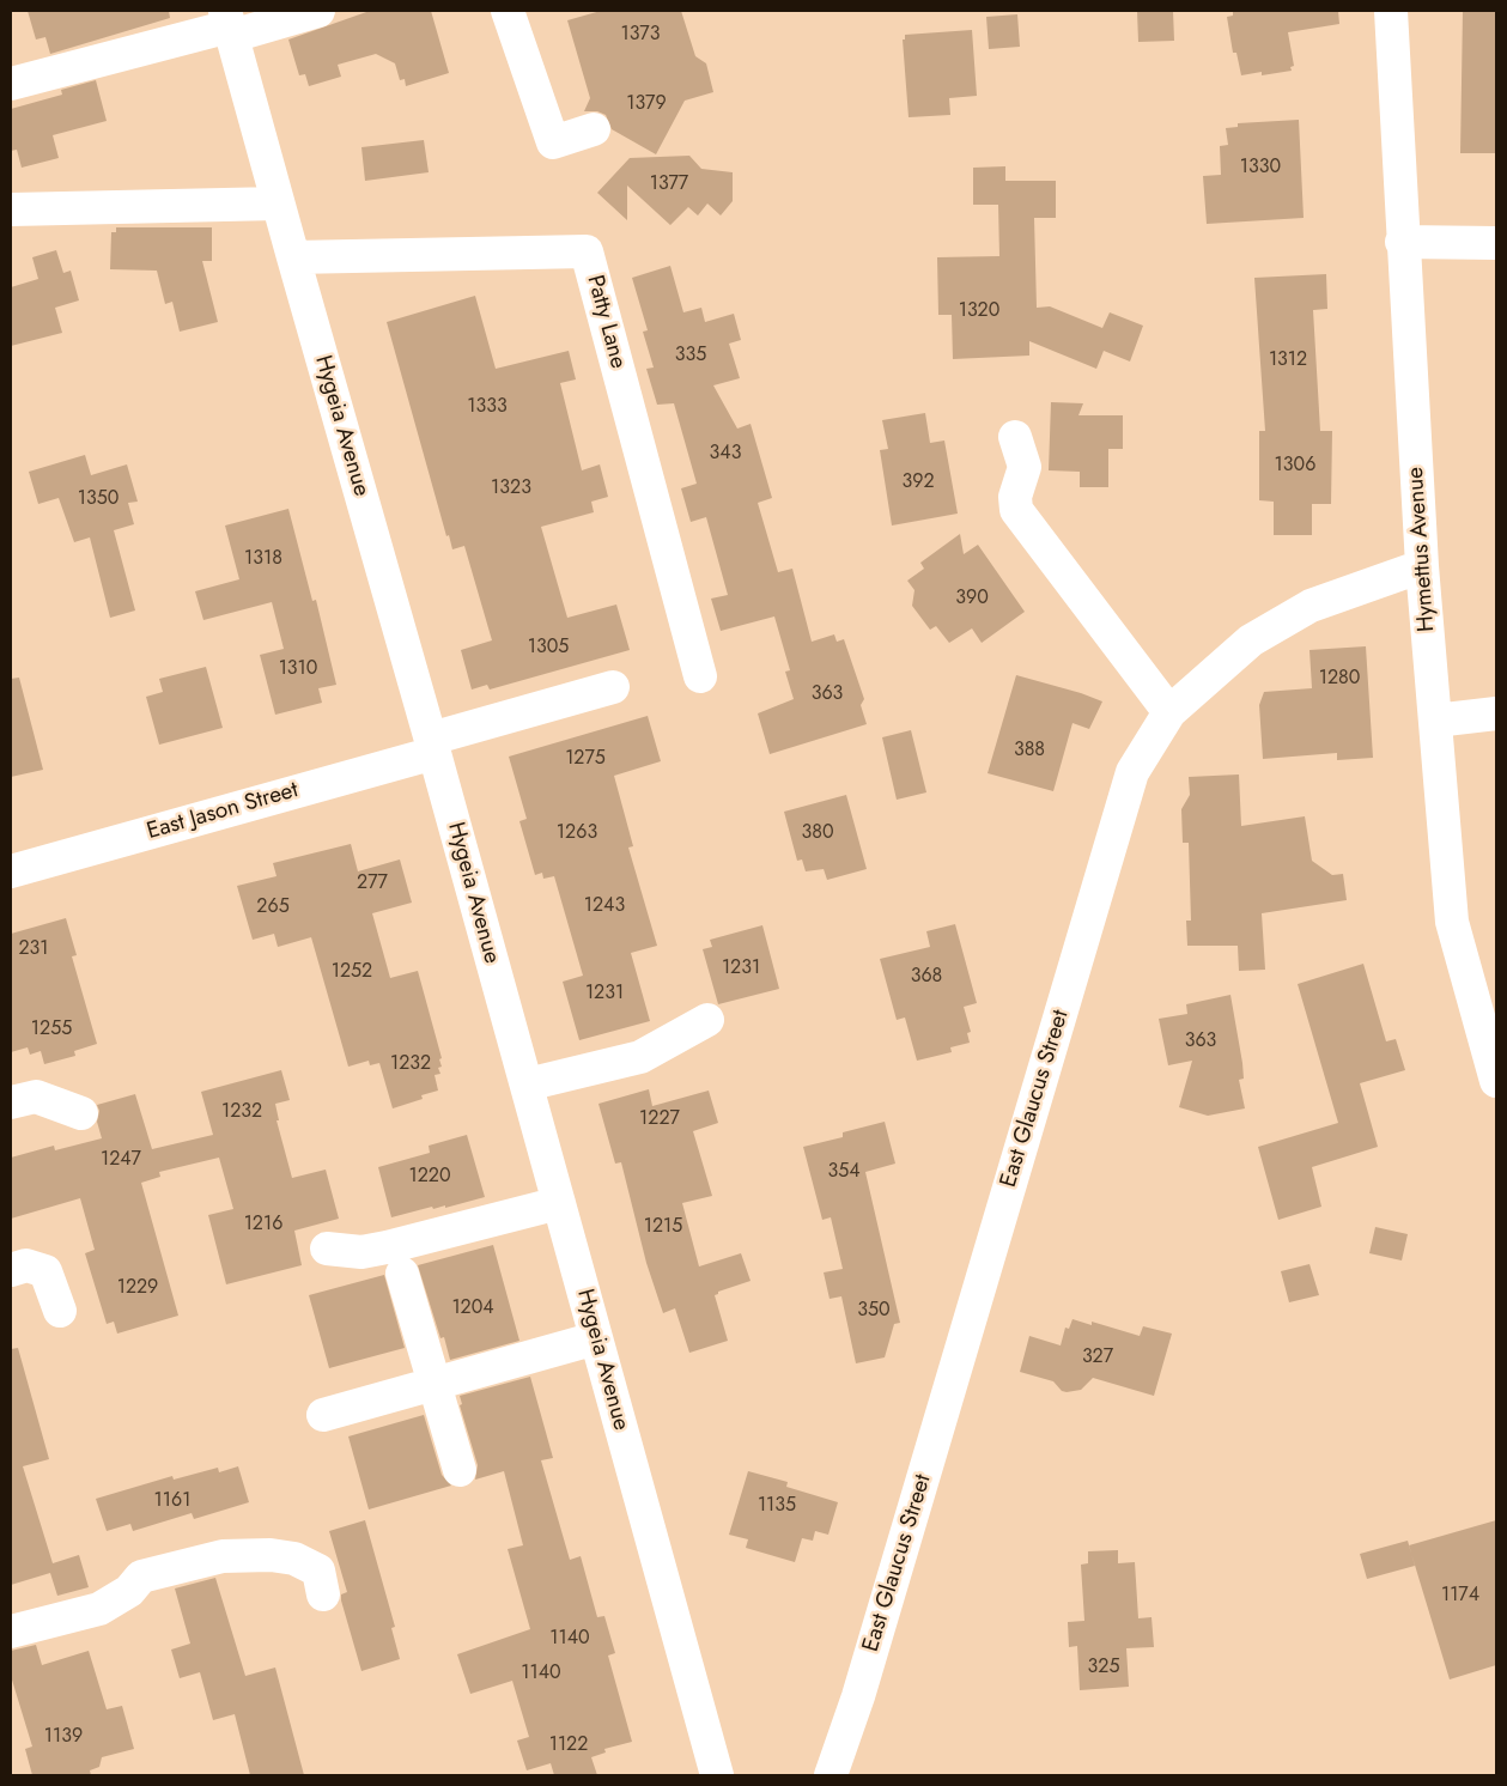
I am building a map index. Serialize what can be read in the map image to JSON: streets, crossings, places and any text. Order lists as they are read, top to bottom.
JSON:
{
  "streets": {
    "street": [
      "Patty Lane",
      "Hygeia Avenue",
      "Hymettus Avenue",
      "East Jason Street",
      "East Glaucus Street"
    ]
  },
  "crossings": [
    ["Patty Lane", "Hygeia Avenue"],
    ["Hygeia Avenue", "East Jason Street"],
    ["Hymettus Avenue", "East Glaucus Street"]
  ],
  "house_numbers": [
    "1373",
    "1379",
    "1330",
    "1377",
    "1320",
    "335",
    "1312",
    "1333",
    "343",
    "1306",
    "392",
    "1323",
    "1350",
    "1318",
    "390",
    "1305",
    "1310",
    "1280",
    "363",
    "388",
    "1275",
    "1263",
    "380",
    "277",
    "1243",
    "265",
    "231",
    "1231",
    "1252",
    "368",
    "1231",
    "1255",
    "363",
    "1232",
    "1232",
    "1227",
    "1247",
    "354",
    "1220",
    "1216",
    "1215",
    "1229",
    "1204",
    "350",
    "327",
    "1161",
    "1135",
    "1174",
    "1140",
    "325",
    "1140",
    "1139",
    "1122"
  ]
}
